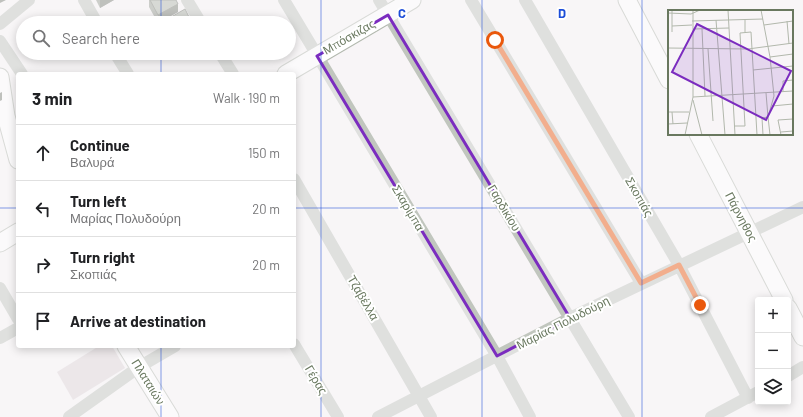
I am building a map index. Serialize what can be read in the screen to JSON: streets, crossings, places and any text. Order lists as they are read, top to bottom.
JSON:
{
  "streets": {
    "street": [
      "Μπόσκιζας",
      "Σκοπιάς",
      "Σκαρίμπα",
      "Γαρδικίου",
      "Πάρνηθος",
      "Τζαβέλλα",
      "Μαρίας Πολυδούρη",
      "Γέρας",
      "Πλαταιών"
    ]
  },
  "crossings": [
    ["Μπόσκιζας", "Σκαρίμπα"],
    ["Μπόσκιζας", "Γαρδικίου"],
    ["Σκοπιάς", "Μαρίας Πολυδούρη"],
    ["Σκαρίμπα", "Μαρίας Πολυδούρη"],
    ["Γαρδικίου", "Μαρίας Πολυδούρη"],
    ["Πάρνηθος", "Μαρίας Πολυδούρη"],
    ["Τζαβέλλα", "Μαρίας Πολυδούρη"]
  ],
  "page": {
    "search": "Search here",
    "heading": ["3 min", "Walk · 190 m"],
    "list": [
      ["Continue", "Βαλυρά", "150 m"],
      ["Turn left", "Μαρίας Πολυδούρη", "20 m"],
      ["Turn right", "Σκοπιάς", "20 m"],
      "Arrive at destination"
    ],
    "map_buttons": ["+", "−"]
  },
  "grid": {
    "columns": ["C", "D"]
  }
}
